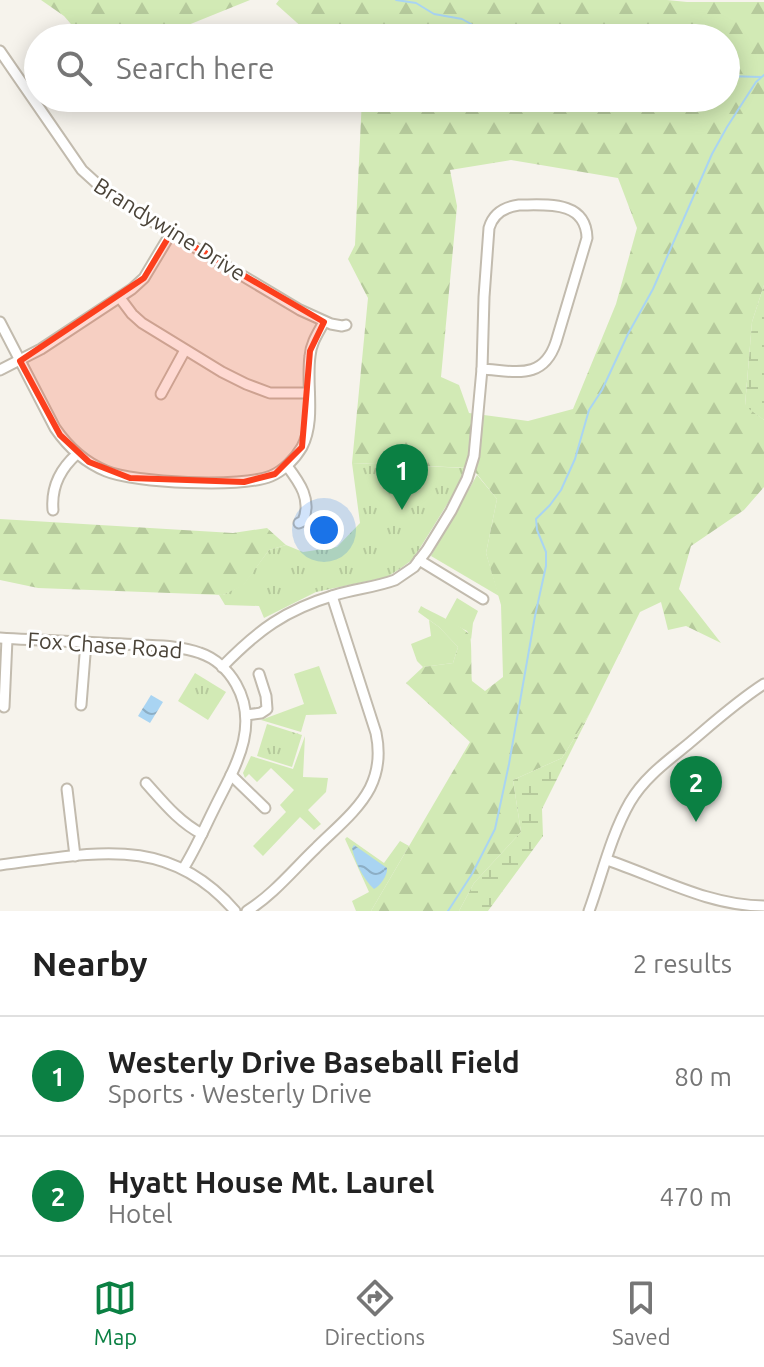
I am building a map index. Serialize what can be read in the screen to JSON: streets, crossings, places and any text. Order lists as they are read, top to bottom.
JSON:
{
  "streets": {
    "street": ["Brandywine Drive", "Fox Chase Road"]
  },
  "page": {
    "search": "Search here",
    "pins": ["1", "2"],
    "heading": ["Nearby", "2 results"],
    "list": [
      {
        "mark": "1",
        "name": "Westerly Drive Baseball Field",
        "note": "Sports · Westerly Drive",
        "value": "80 m"
      },
      {
        "mark": "2",
        "name": "Hyatt House Mt. Laurel",
        "note": "Hotel",
        "value": "470 m"
      }
    ],
    "nav": ["Map", "Directions", "Saved"]
  }
}
